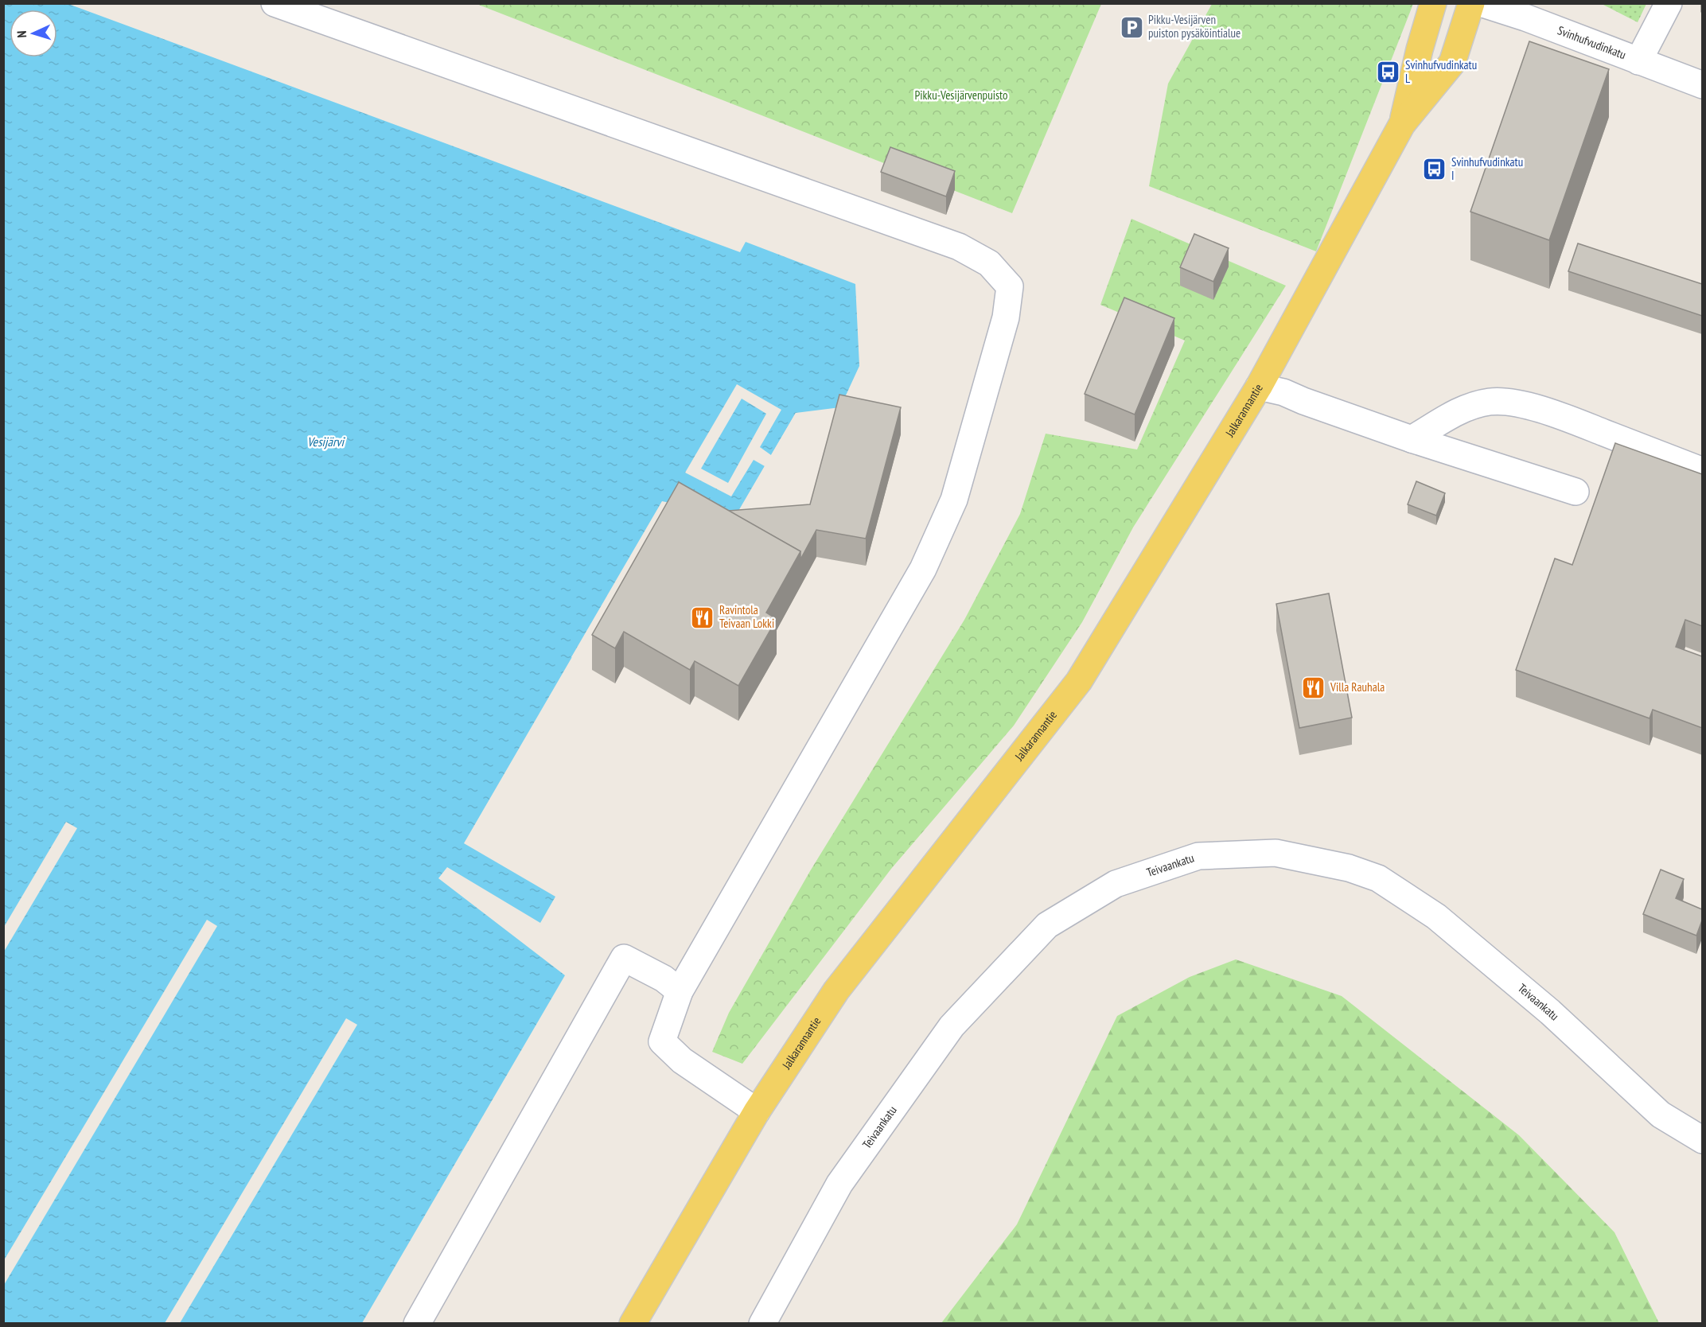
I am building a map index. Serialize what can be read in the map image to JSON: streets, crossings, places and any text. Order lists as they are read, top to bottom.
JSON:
{
  "streets": {
    "main road": ["Jalkarannantie"],
    "street": ["Svinhufvudinkatu", "Teivaankatu"]
  },
  "water": ["Vesijärvi"],
  "parks": ["Pikku-Vesijärvenpuisto"],
  "places": {
    "parking": ["Pikku-Vesijärven puiston pysäköintialue"],
    "bus stop": ["Svinhufvudinkatu L", "Svinhufvudinkatu I"],
    "restaurant": ["Ravintola Teivaan Lokki", "Villa Rauhala"]
  },
  "north": "left"
}
